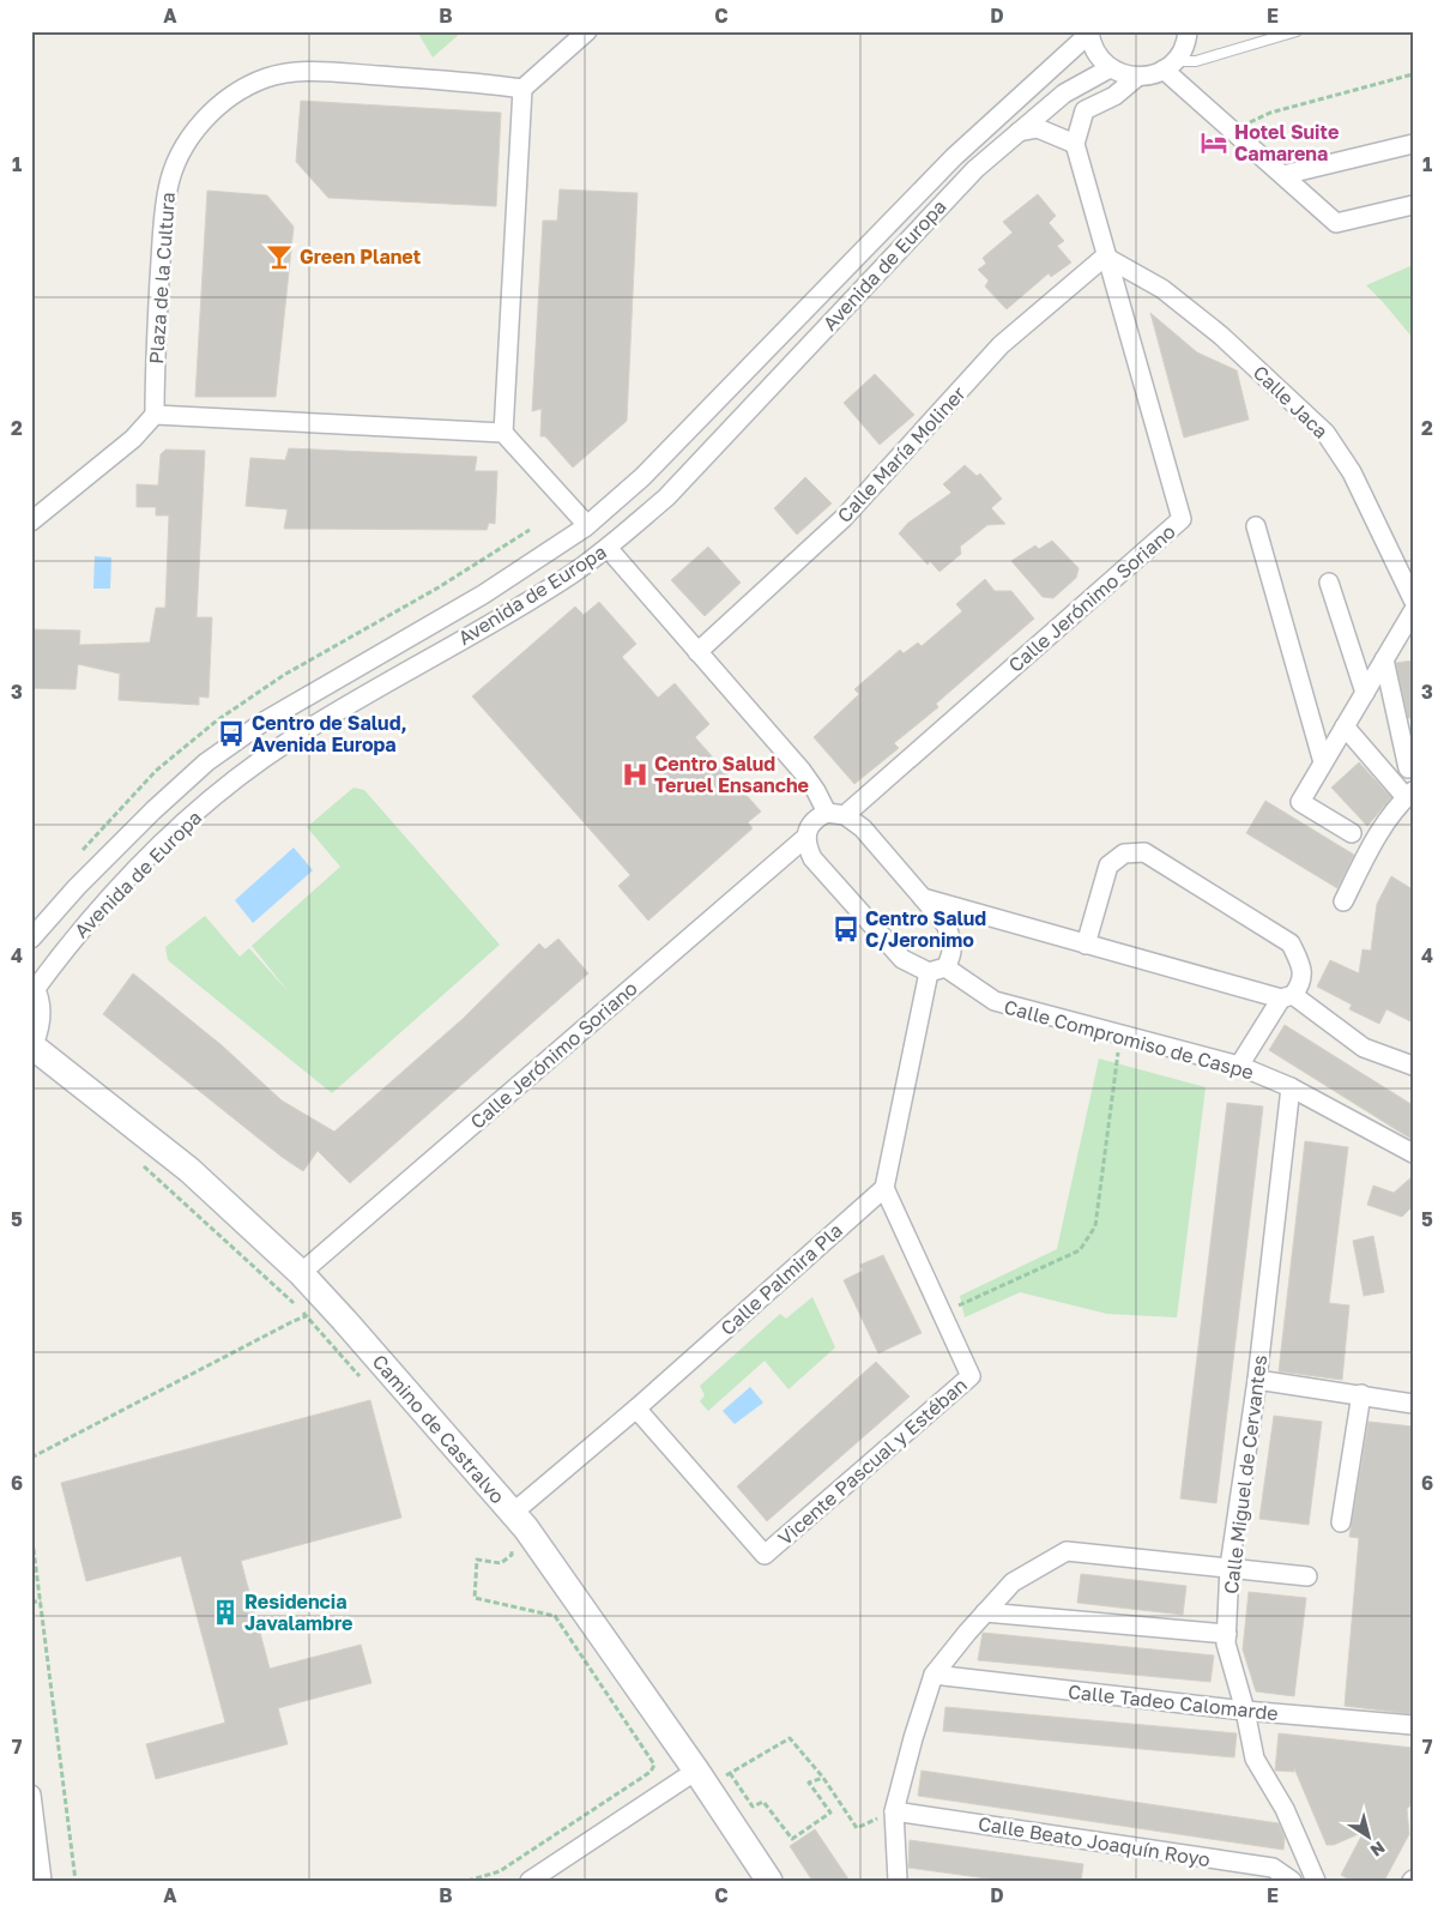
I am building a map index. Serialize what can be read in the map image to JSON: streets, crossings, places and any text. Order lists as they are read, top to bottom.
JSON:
{
  "streets": {
    "street": [
      "Avenida de Europa",
      "Plaza de la Cultura",
      "Calle Jaca",
      "Calle María Moliner",
      "Calle Jerónimo Soriano",
      "Calle Compromiso de Caspe",
      "Calle Palmira Pla",
      "Camino de Castralvo",
      "Vicente Pascual y Estéban",
      "Calle Miguel de Cervantes",
      "Calle Tadeo Calomarde",
      "Calle Beato Joaquín Royo"
    ]
  },
  "crossings": [
    ["Calle Jaca", "Calle María Moliner"],
    ["Calle Jaca", "Calle Jerónimo Soriano"],
    ["Calle María Moliner", "Calle Jerónimo Soriano"],
    ["Calle Jerónimo Soriano", "Calle Compromiso de Caspe"],
    ["Calle Jerónimo Soriano", "Camino de Castralvo"],
    ["Calle Compromiso de Caspe", "Calle Miguel de Cervantes"],
    ["Calle Palmira Pla", "Camino de Castralvo"],
    ["Calle Palmira Pla", "Vicente Pascual y Estéban"],
    ["Calle Miguel de Cervantes", "Calle Tadeo Calomarde"]
  ],
  "places": {
    "hotel": ["Hotel Suite Camarena"],
    "bar": ["Green Planet"],
    "bus stop": ["Centro de Salud, Avenida Europa", "Centro Salud C/Jeronimo"],
    "hospital": ["Centro Salud Teruel Ensanche"],
    "building": ["Residencia Javalambre"]
  },
  "north": "bottom right",
  "grid": {
    "columns": [
      "A",
      "B",
      "C",
      "D",
      "E"
    ],
    "rows": [
      "1",
      "2",
      "3",
      "4",
      "5",
      "6",
      "7"
    ]
  }
}
